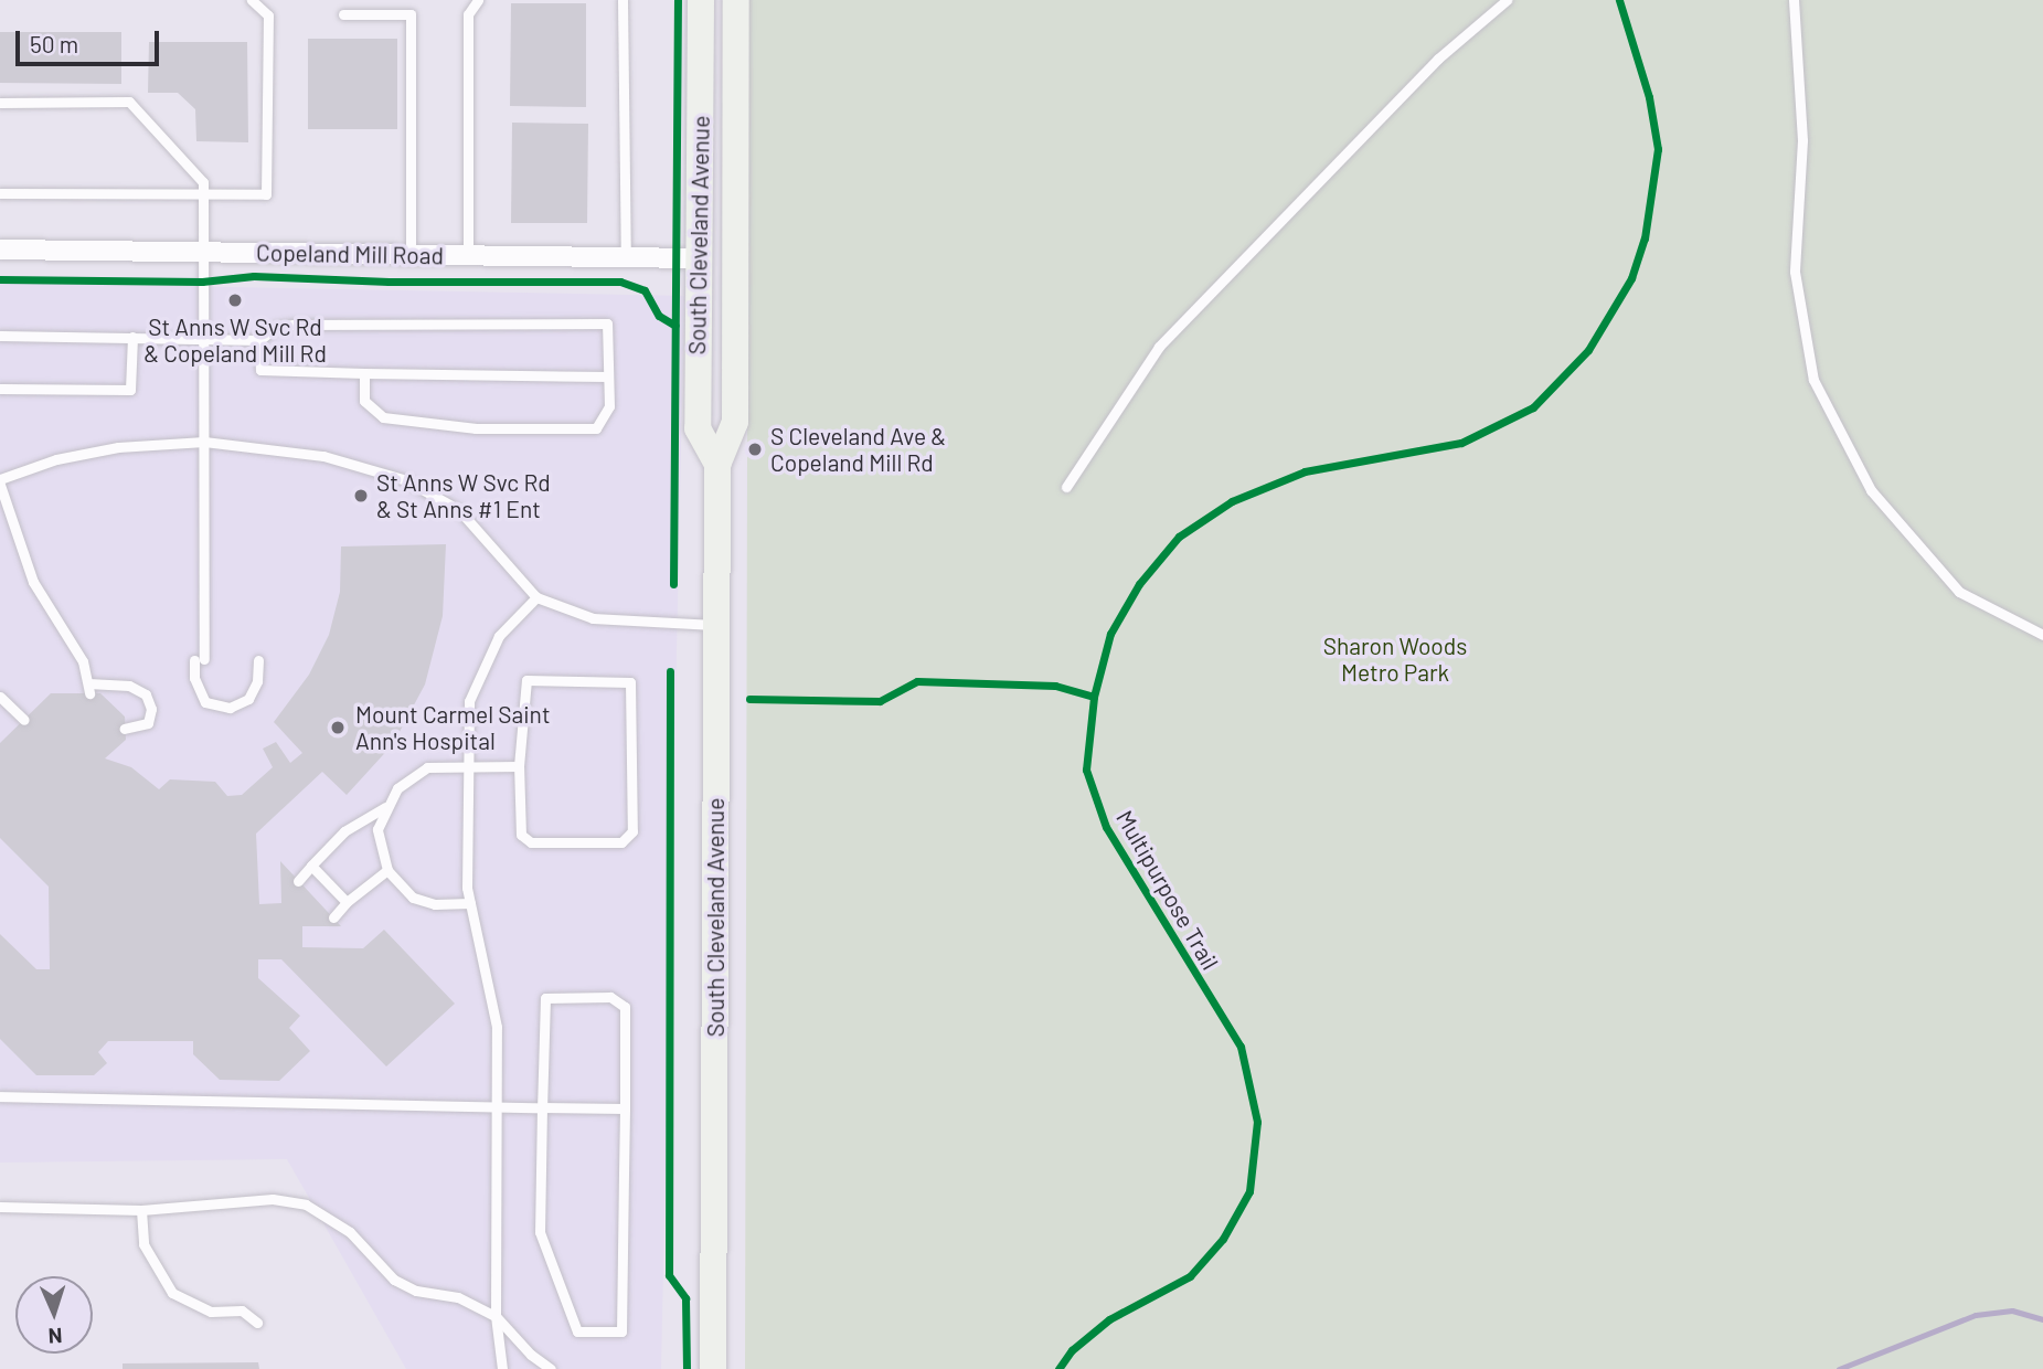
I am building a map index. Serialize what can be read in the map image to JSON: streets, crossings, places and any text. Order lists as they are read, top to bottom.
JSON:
{
  "streets": {
    "main road": ["South Cleveland Avenue"],
    "street": ["Copeland Mill Road"],
    "cycle path": ["Multipurpose Trail"]
  },
  "crossings": [
    ["South Cleveland Avenue", "Copeland Mill Road"]
  ],
  "parks": ["Sharon Woods Metro Park"],
  "places": [
    "St Anns W Svc Rd & Copeland Mill Rd",
    "S Cleveland Ave & Copeland Mill Rd",
    "St Anns W Svc Rd & St Anns #1 Ent",
    "Mount Carmel Saint Ann's Hospital"
  ],
  "scale_bar": "50 m",
  "north": "bottom"
}
